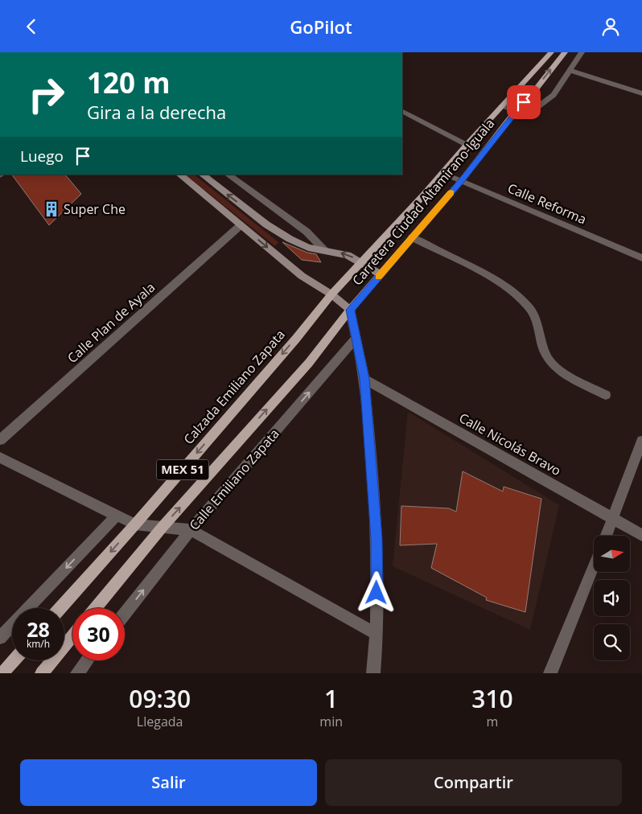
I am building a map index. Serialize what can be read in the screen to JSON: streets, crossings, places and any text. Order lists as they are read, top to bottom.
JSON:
{
  "streets": {
    "main road": ["Carretera Ciudad Altamirano-Iguala", "Calzada Emiliano Zapata", "MEX 51"],
    "street": [
      "Calle Reforma",
      "Calle Plan de Ayala",
      "Calle Nicolás Bravo",
      "Calle Emiliano Zapata"
    ]
  },
  "crossings": [
    ["Carretera Ciudad Altamirano-Iguala", "Calle Reforma"],
    ["Carretera Ciudad Altamirano-Iguala", "Calzada Emiliano Zapata"],
    ["Carretera Ciudad Altamirano-Iguala", "MEX 51"]
  ],
  "one_way": ["Carretera Ciudad Altamirano-Iguala", "Calzada Emiliano Zapata", "Calle Emiliano Zapata"],
  "places": {
    "building": ["Super Che"]
  },
  "north": "right",
  "page": {
    "header": "GoPilot",
    "turn": ["120 m", "Gira a la derecha"],
    "then": "Luego",
    "speed": "28 km/h",
    "limit": "30",
    "eta": [
      "09:30",
      "Llegada",
      "1",
      "min",
      "310",
      "m"
    ],
    "buttons": ["Salir", "Compartir"]
  }
}
